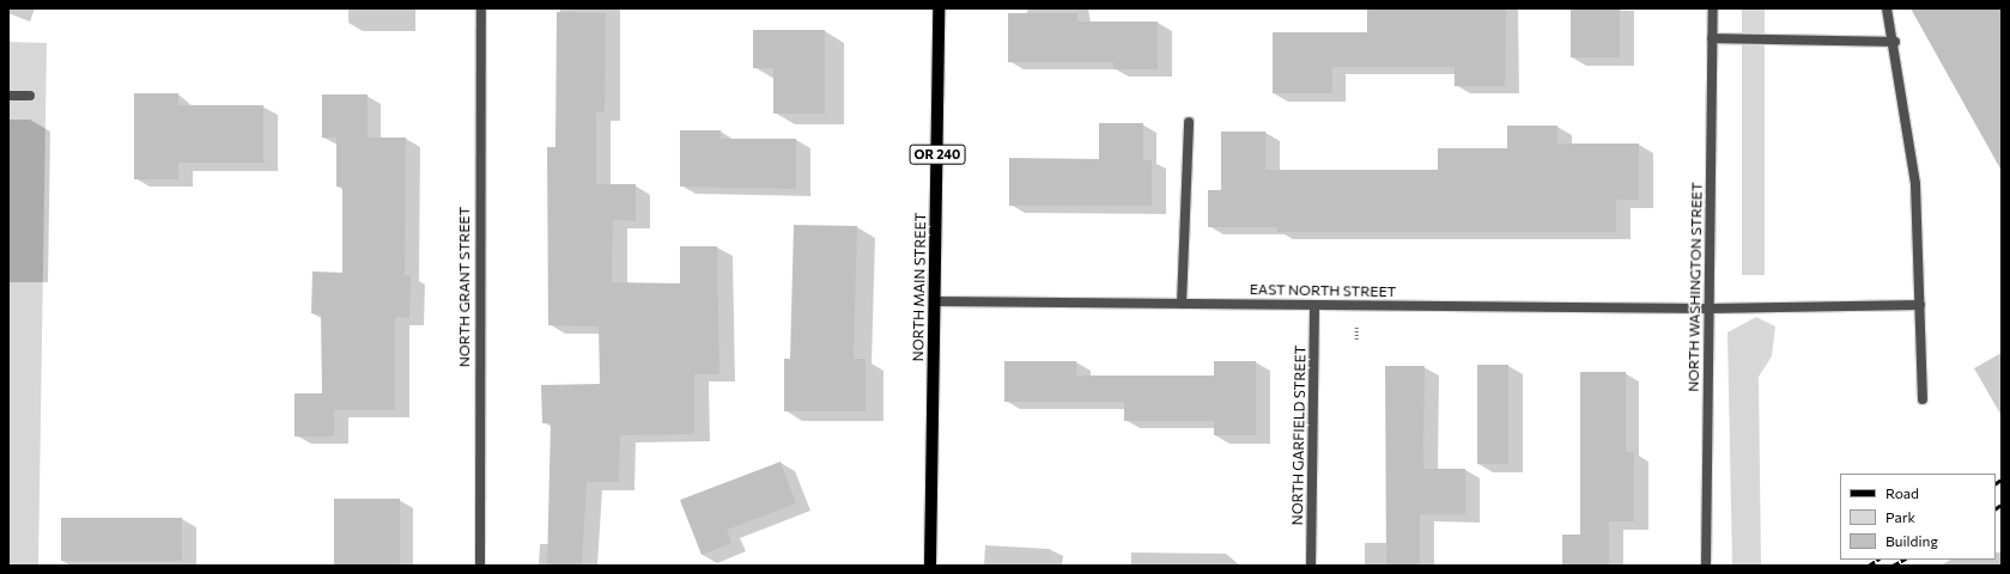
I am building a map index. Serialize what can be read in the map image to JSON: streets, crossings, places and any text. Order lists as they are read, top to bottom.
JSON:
{
  "streets": {
    "main road": ["OR 240", "NORTH MAIN STREET"],
    "street": [
      "NORTH GRANT STREET",
      "NORTH WASHINGTON STREET",
      "EAST NORTH STREET",
      "NORTH GARFIELD STREET"
    ]
  },
  "crossings": [
    ["NORTH MAIN STREET", "EAST NORTH STREET"],
    ["NORTH WASHINGTON STREET", "EAST NORTH STREET"],
    ["EAST NORTH STREET", "NORTH GARFIELD STREET"]
  ],
  "legend": ["Road", "Park", "Building"]
}
